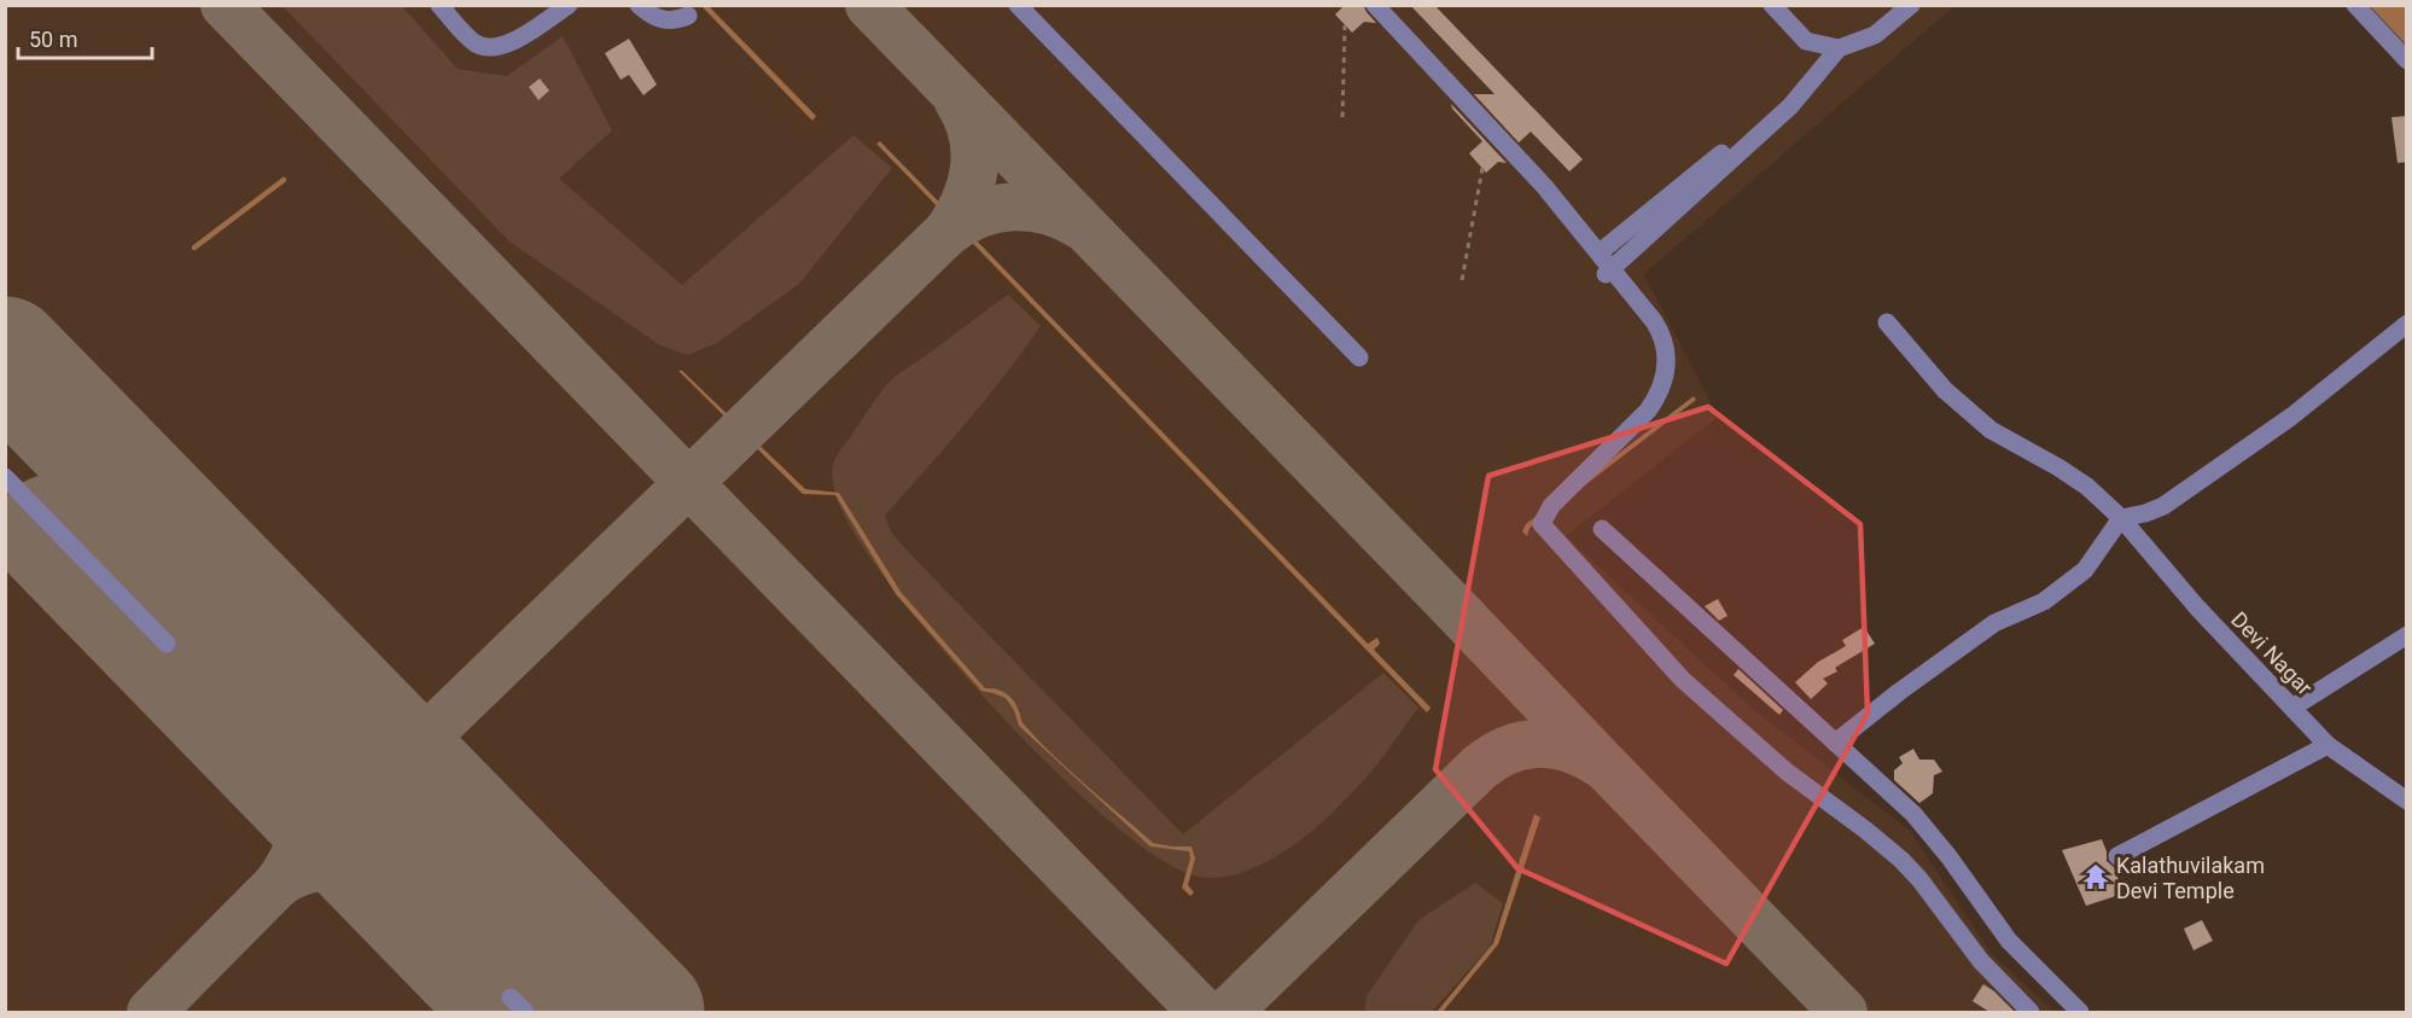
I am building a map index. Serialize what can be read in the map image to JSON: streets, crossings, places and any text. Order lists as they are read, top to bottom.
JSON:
{
  "streets": {
    "street": ["Devi Nagar"]
  },
  "places": {
    "temple": ["Kalathuvilakam Devi Temple"]
  },
  "scale_bar": "50 m"
}
